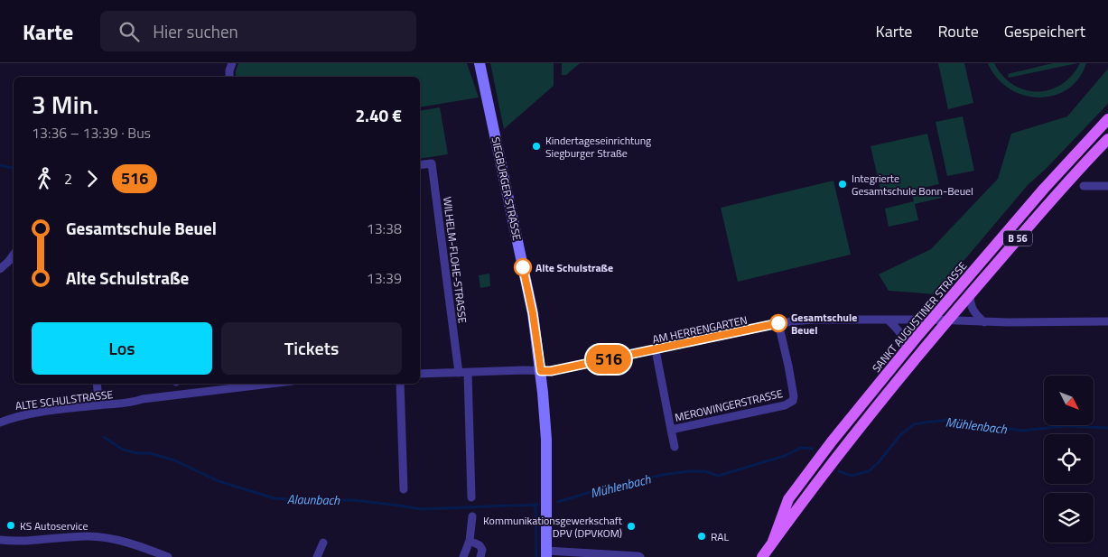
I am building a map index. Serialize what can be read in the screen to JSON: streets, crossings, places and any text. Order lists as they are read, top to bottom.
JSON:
{
  "streets": {
    "main road": ["SIEGBURGER STRASSE", "B 56", "SANKT AUGUSTINER STRASSE"],
    "street": [
      "WILHELM-FLOHE-STRASSE",
      "AM HERRENGARTEN",
      "ALTE SCHULSTRASSE",
      "MEROWINGERSTRASSE"
    ]
  },
  "crossings": [
    ["SIEGBURGER STRASSE", "AM HERRENGARTEN"],
    ["SANKT AUGUSTINER STRASSE", "AM HERRENGARTEN"],
    ["AM HERRENGARTEN", "MEROWINGERSTRASSE"]
  ],
  "water": ["Mühlenbach", "Alaunbach"],
  "places": [
    "Kindertageseinrichtung Siegburger Straße",
    "Integrierte Gesamtschule Bonn-Beuel",
    "Alte Schulstraße",
    "Gesamtschule Beuel",
    "KS Autoservice",
    "Kommunikationsgewerkschaft DPV (DPVKOM)",
    "RAL"
  ],
  "lines": ["bus line 516"],
  "north": "bottom right",
  "page": {
    "header": "Karte",
    "search": "Hier suchen",
    "nav": ["Karte", "Route", "Gespeichert"],
    "on_map": "516",
    "heading": ["3 Min.", "13:36 – 13:39 · Bus", "2.40 €"],
    "legs": ["2", "516"],
    "list": [
      {
        "name": "Gesamtschule Beuel",
        "value": "13:38"
      },
      {
        "name": "Alte Schulstraße",
        "value": "13:39"
      }
    ],
    "buttons": ["Los", "Tickets"]
  }
}
